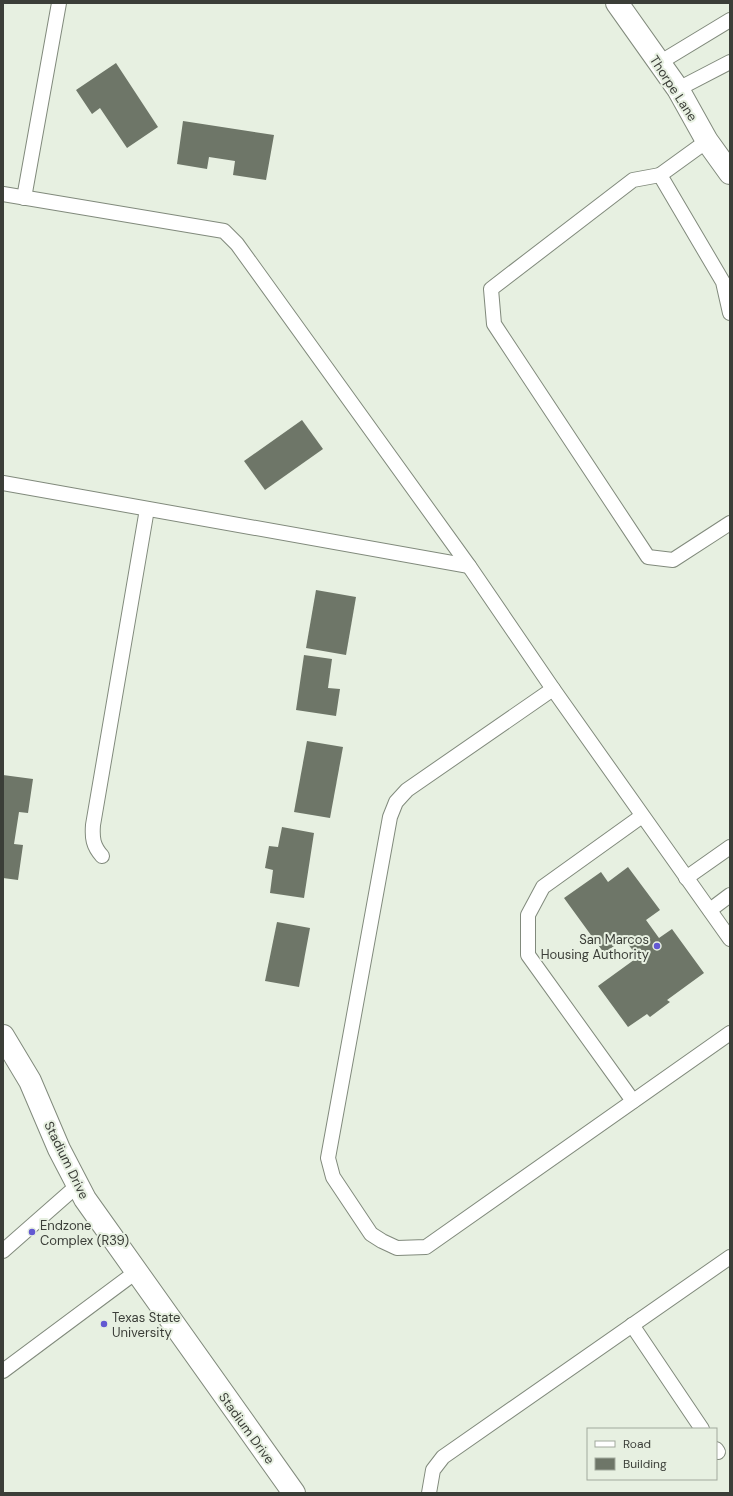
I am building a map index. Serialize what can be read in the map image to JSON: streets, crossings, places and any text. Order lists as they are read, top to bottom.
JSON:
{
  "streets": {
    "street": ["Thorpe Lane", "Stadium Drive"]
  },
  "places": ["San Marcos Housing Authority", "Endzone Complex (R39)", "Texas State University"],
  "legend": ["Road", "Building"]
}
